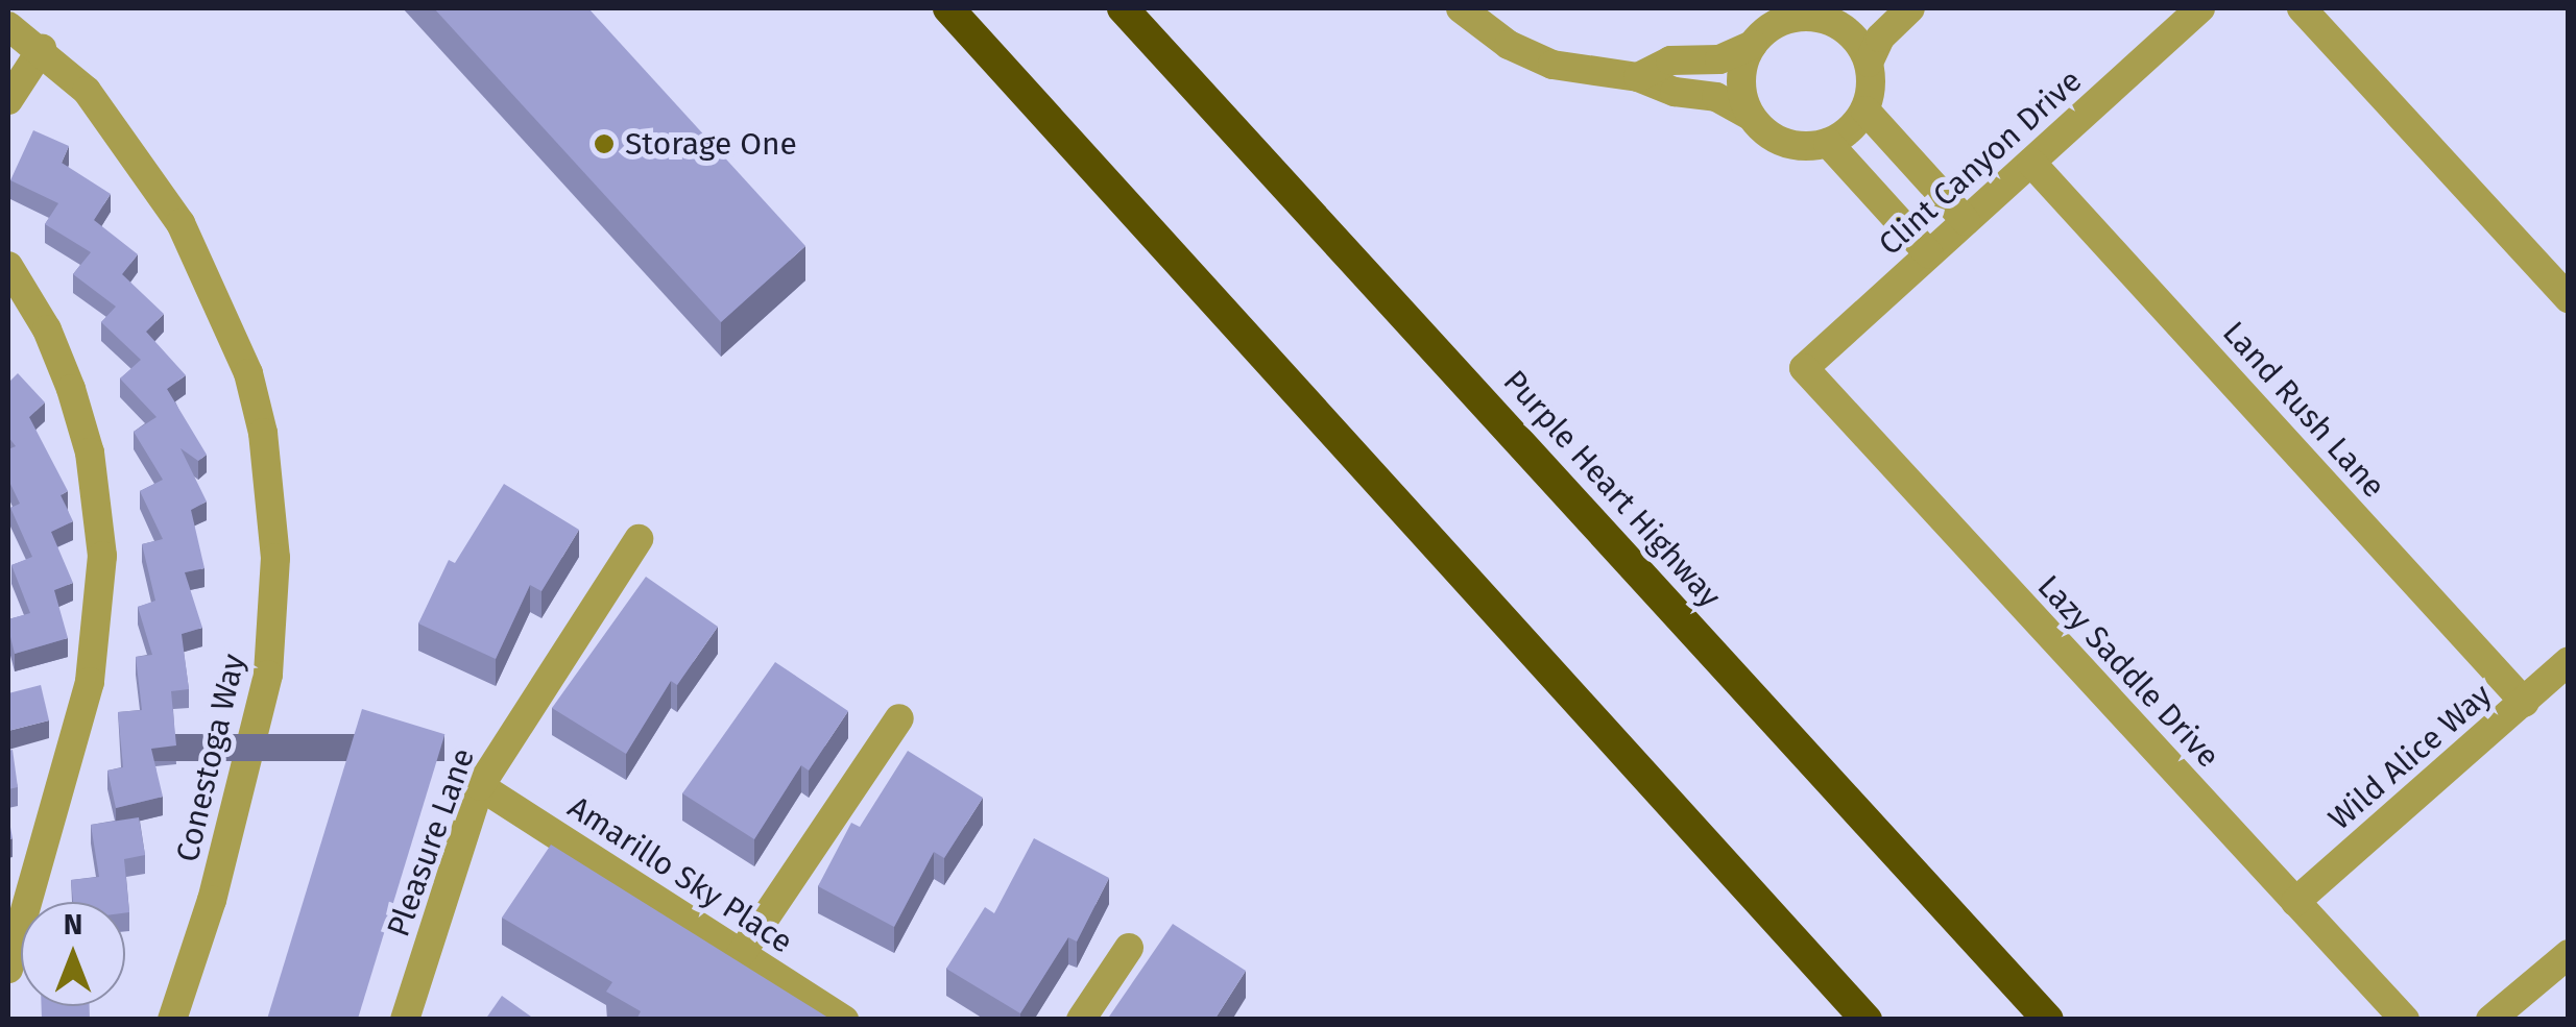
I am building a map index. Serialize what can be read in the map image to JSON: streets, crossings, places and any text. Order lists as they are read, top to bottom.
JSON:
{
  "streets": {
    "highway": ["Purple Heart Highway"],
    "street": [
      "Clint Canyon Drive",
      "Land Rush Lane",
      "Lazy Saddle Drive",
      "Wild Alice Way",
      "Conestoga Way",
      "Pleasure Lane",
      "Amarillo Sky Place"
    ]
  },
  "crossings": [
    ["Clint Canyon Drive", "Land Rush Lane"],
    ["Clint Canyon Drive", "Lazy Saddle Drive"],
    ["Land Rush Lane", "Wild Alice Way"],
    ["Lazy Saddle Drive", "Wild Alice Way"],
    ["Pleasure Lane", "Amarillo Sky Place"]
  ],
  "places": ["Storage One"],
  "north": "top"
}
